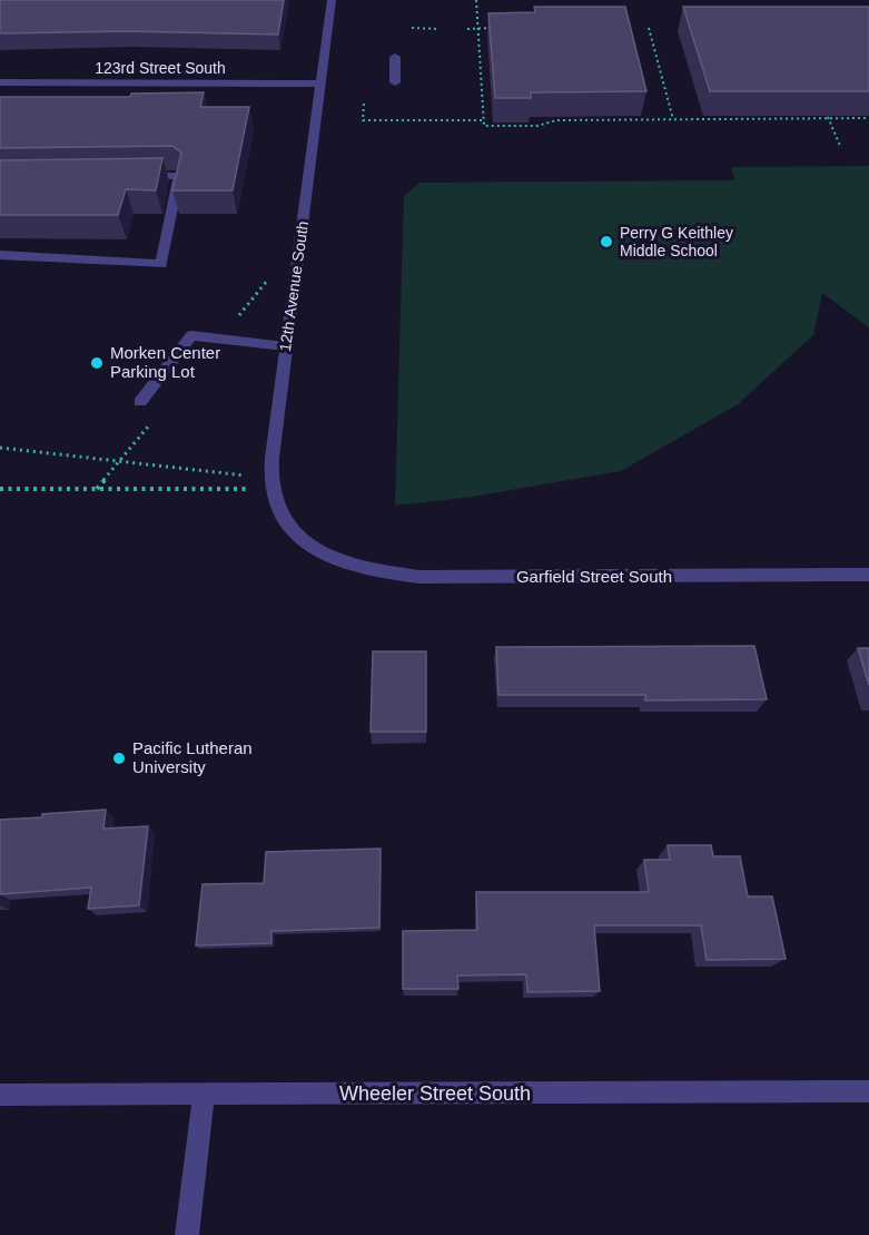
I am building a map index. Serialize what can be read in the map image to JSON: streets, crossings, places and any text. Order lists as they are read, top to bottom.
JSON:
{
  "streets": {
    "street": [
      "123rd Street South",
      "12th Avenue South",
      "Garfield Street South",
      "Wheeler Street South"
    ]
  },
  "crossings": [
    ["123rd Street South", "12th Avenue South"],
    ["12th Avenue South", "Garfield Street South"]
  ],
  "places": ["Perry G Keithley Middle School", "Morken Center Parking Lot", "Pacific Lutheran University"]
}
